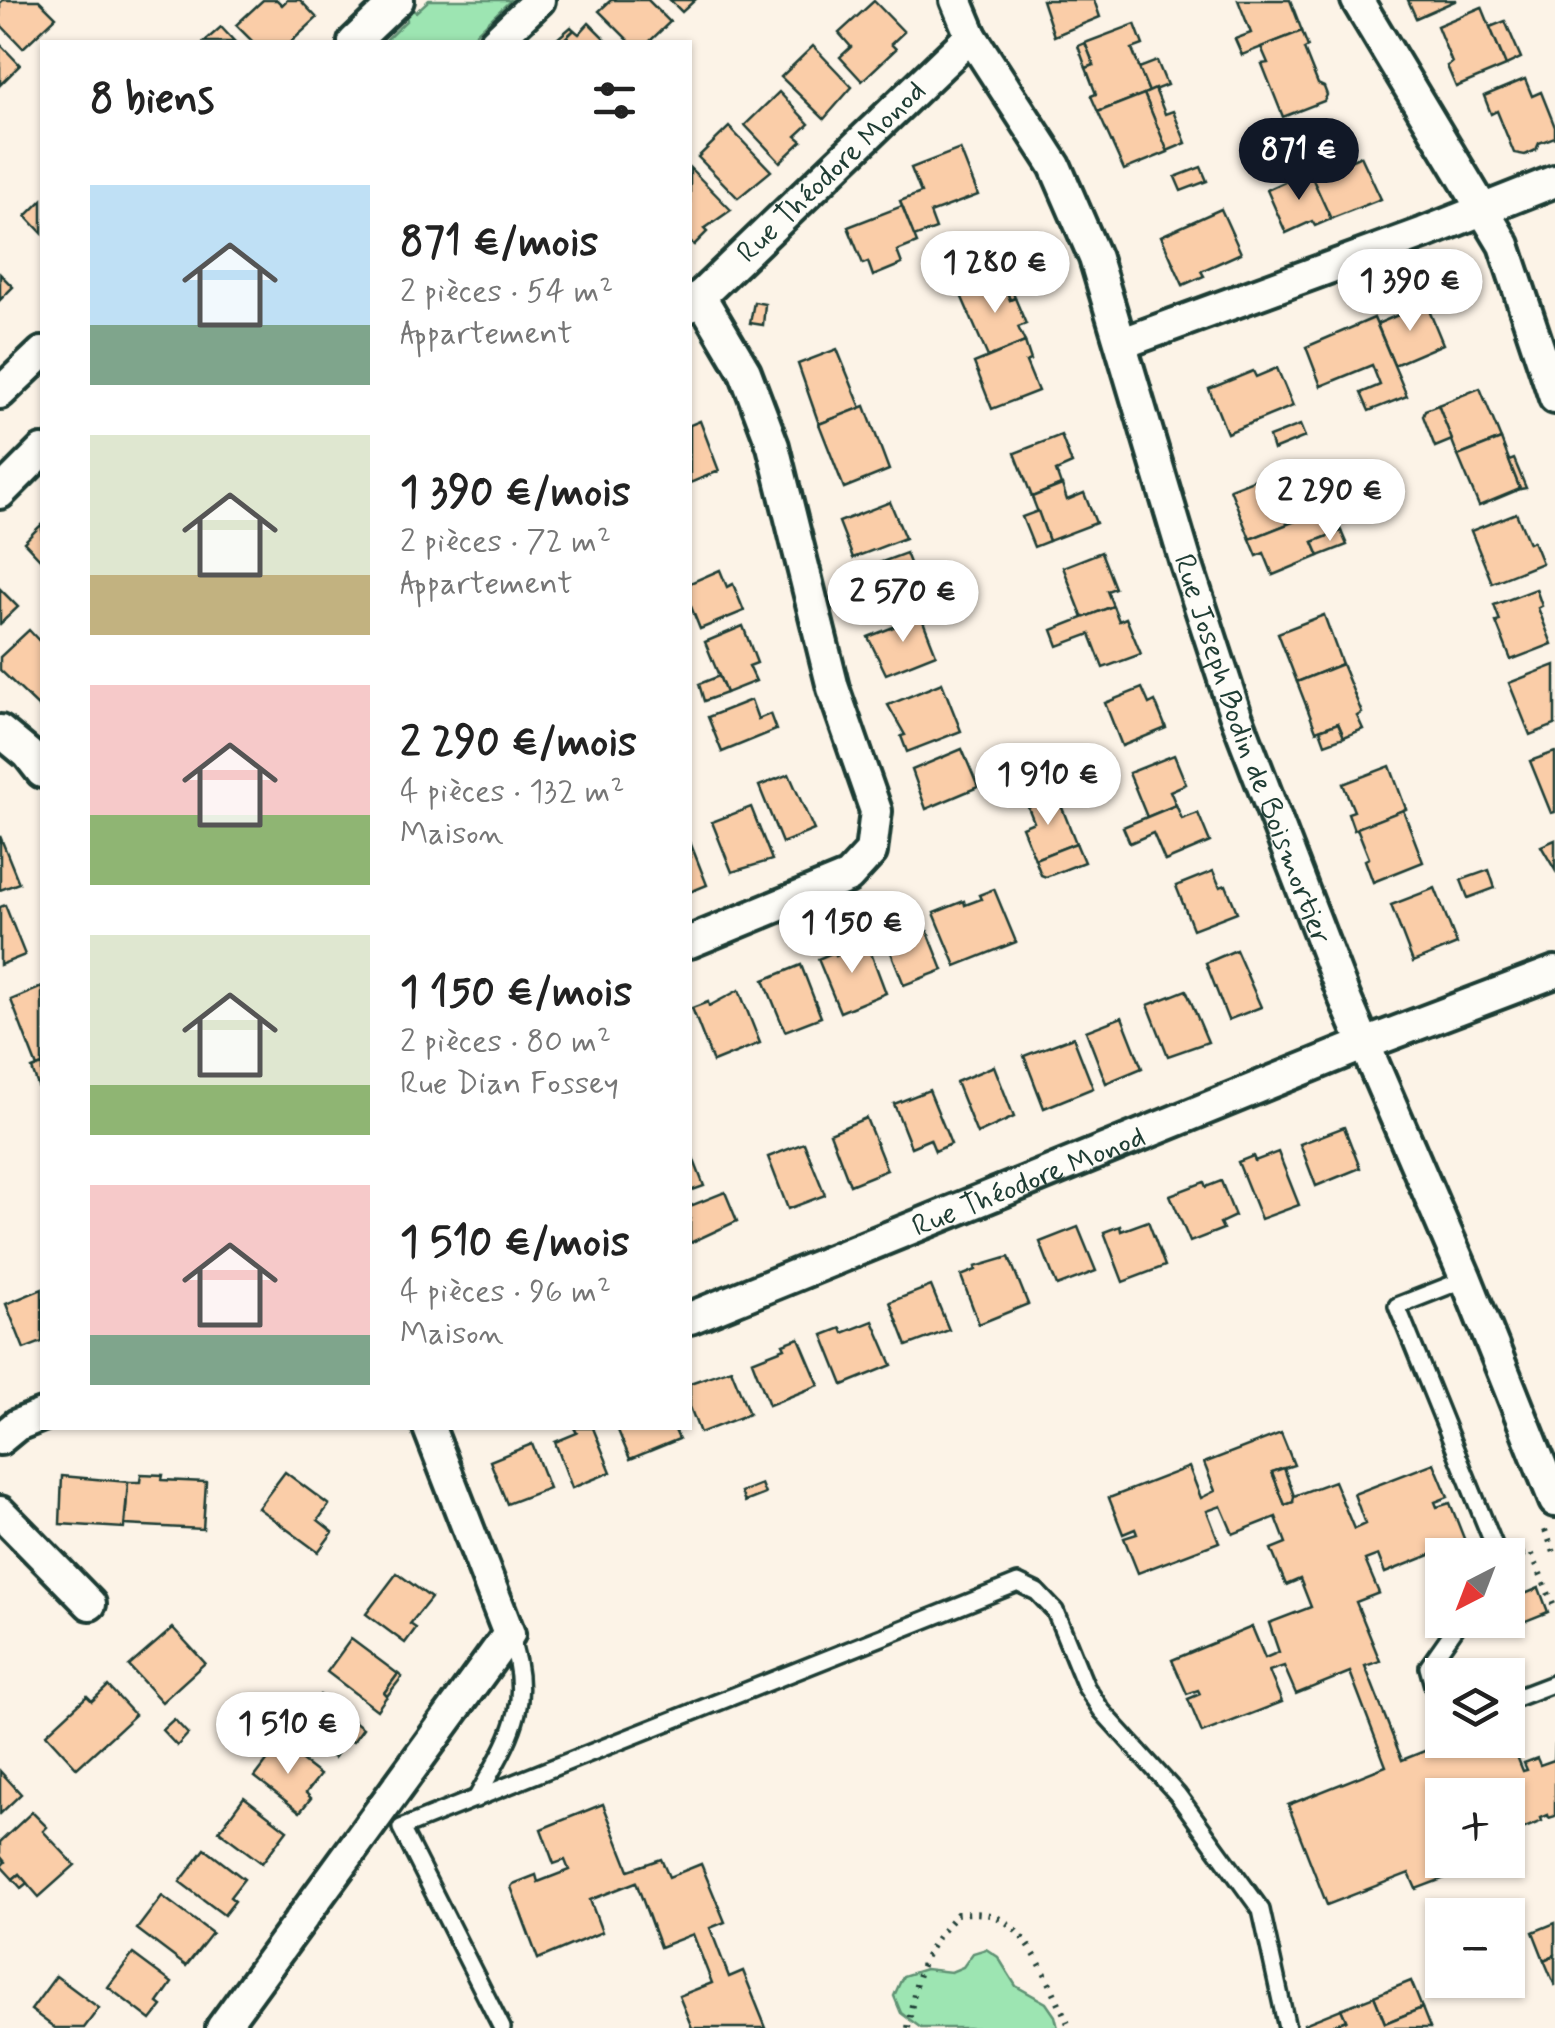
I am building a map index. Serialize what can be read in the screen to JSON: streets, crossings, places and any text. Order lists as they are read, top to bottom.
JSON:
{
  "streets": {
    "street": ["Rue Théodore Monod", "Rue Joseph Bodin de Boismortier"]
  },
  "crossings": [
    ["Rue Théodore Monod", "Rue Joseph Bodin de Boismortier"]
  ],
  "north": "bottom left",
  "page": {
    "heading": "8 biens",
    "price": [
      "871 €",
      "1 280 €",
      "1 390 €",
      "2 290 €",
      "2 570 €",
      "1 910 €",
      "1 150 €",
      "1 510 €"
    ],
    "list": [
      {
        "name": "871 €/mois",
        "note": "2 pièces · 54 m² · Appartement"
      },
      {
        "name": "1 390 €/mois",
        "note": "2 pièces · 72 m² · Appartement"
      },
      {
        "name": "2 290 €/mois",
        "note": "4 pièces · 132 m² · Maison"
      },
      {
        "name": "1 150 €/mois",
        "note": "2 pièces · 80 m² · Rue Dian Fossey"
      },
      {
        "name": "1 510 €/mois",
        "note": "4 pièces · 96 m² · Maison"
      }
    ],
    "map_buttons": ["+", "−"]
  }
}
